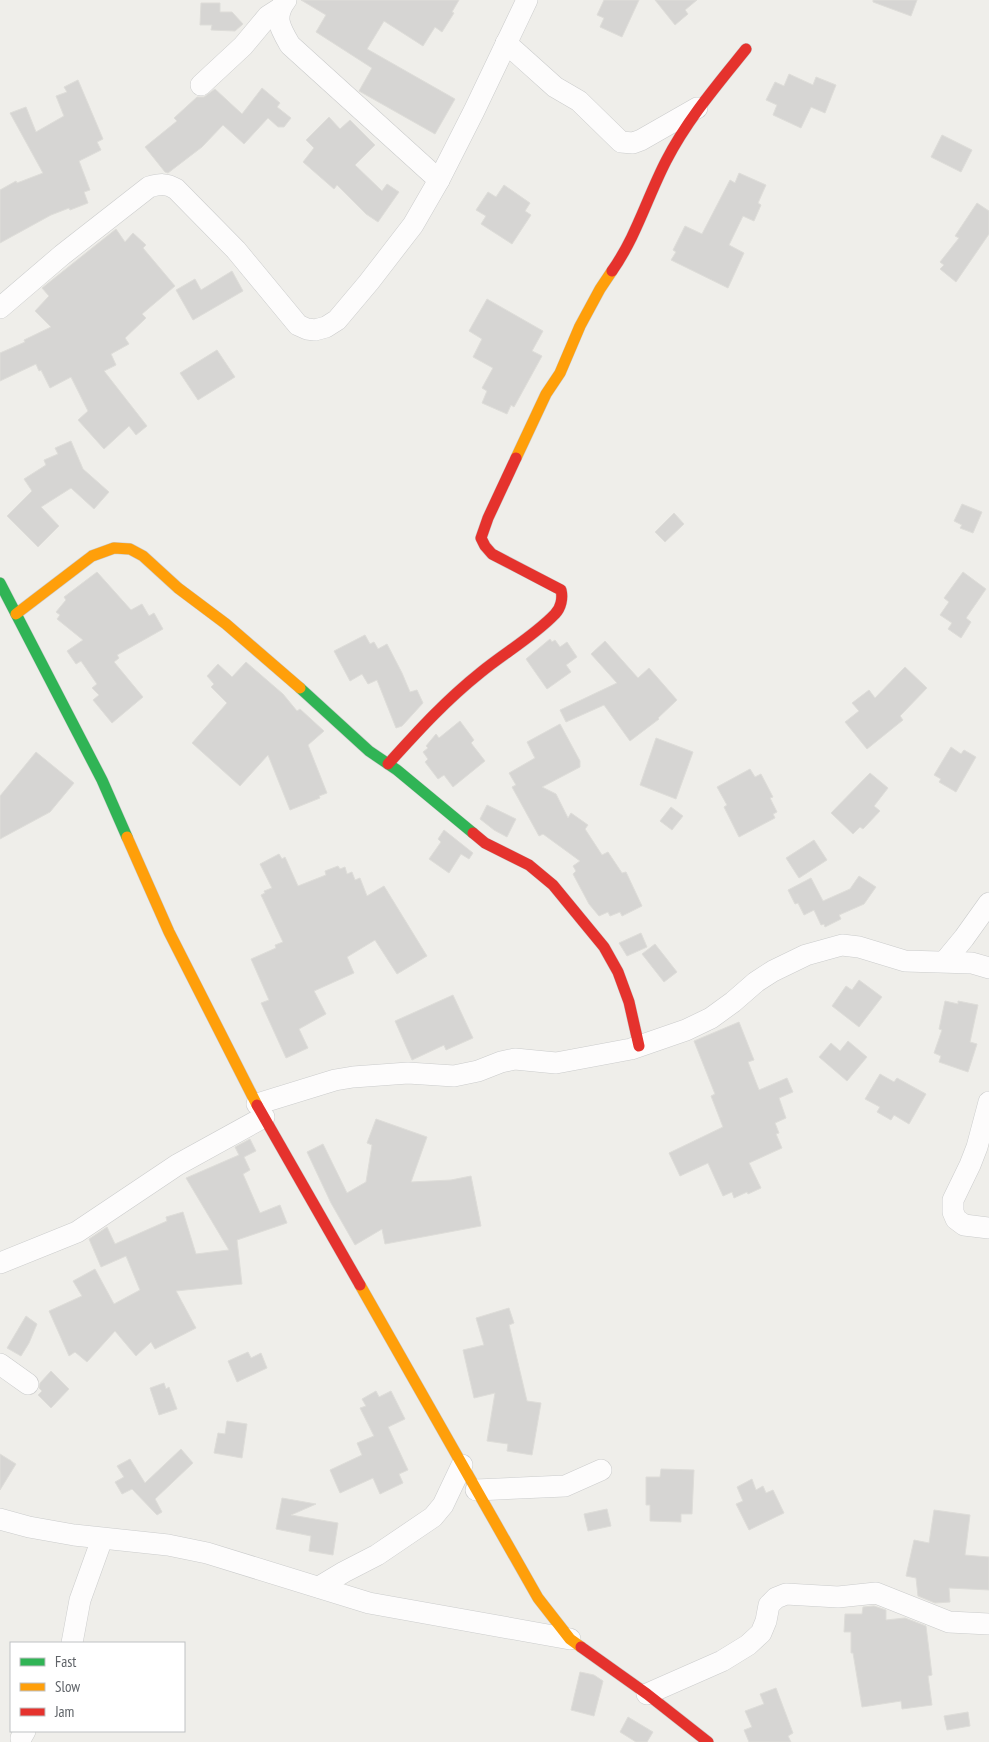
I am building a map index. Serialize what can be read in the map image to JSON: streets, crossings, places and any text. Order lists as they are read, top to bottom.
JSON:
{
  "legend": ["Fast", "Slow", "Jam"]
}
